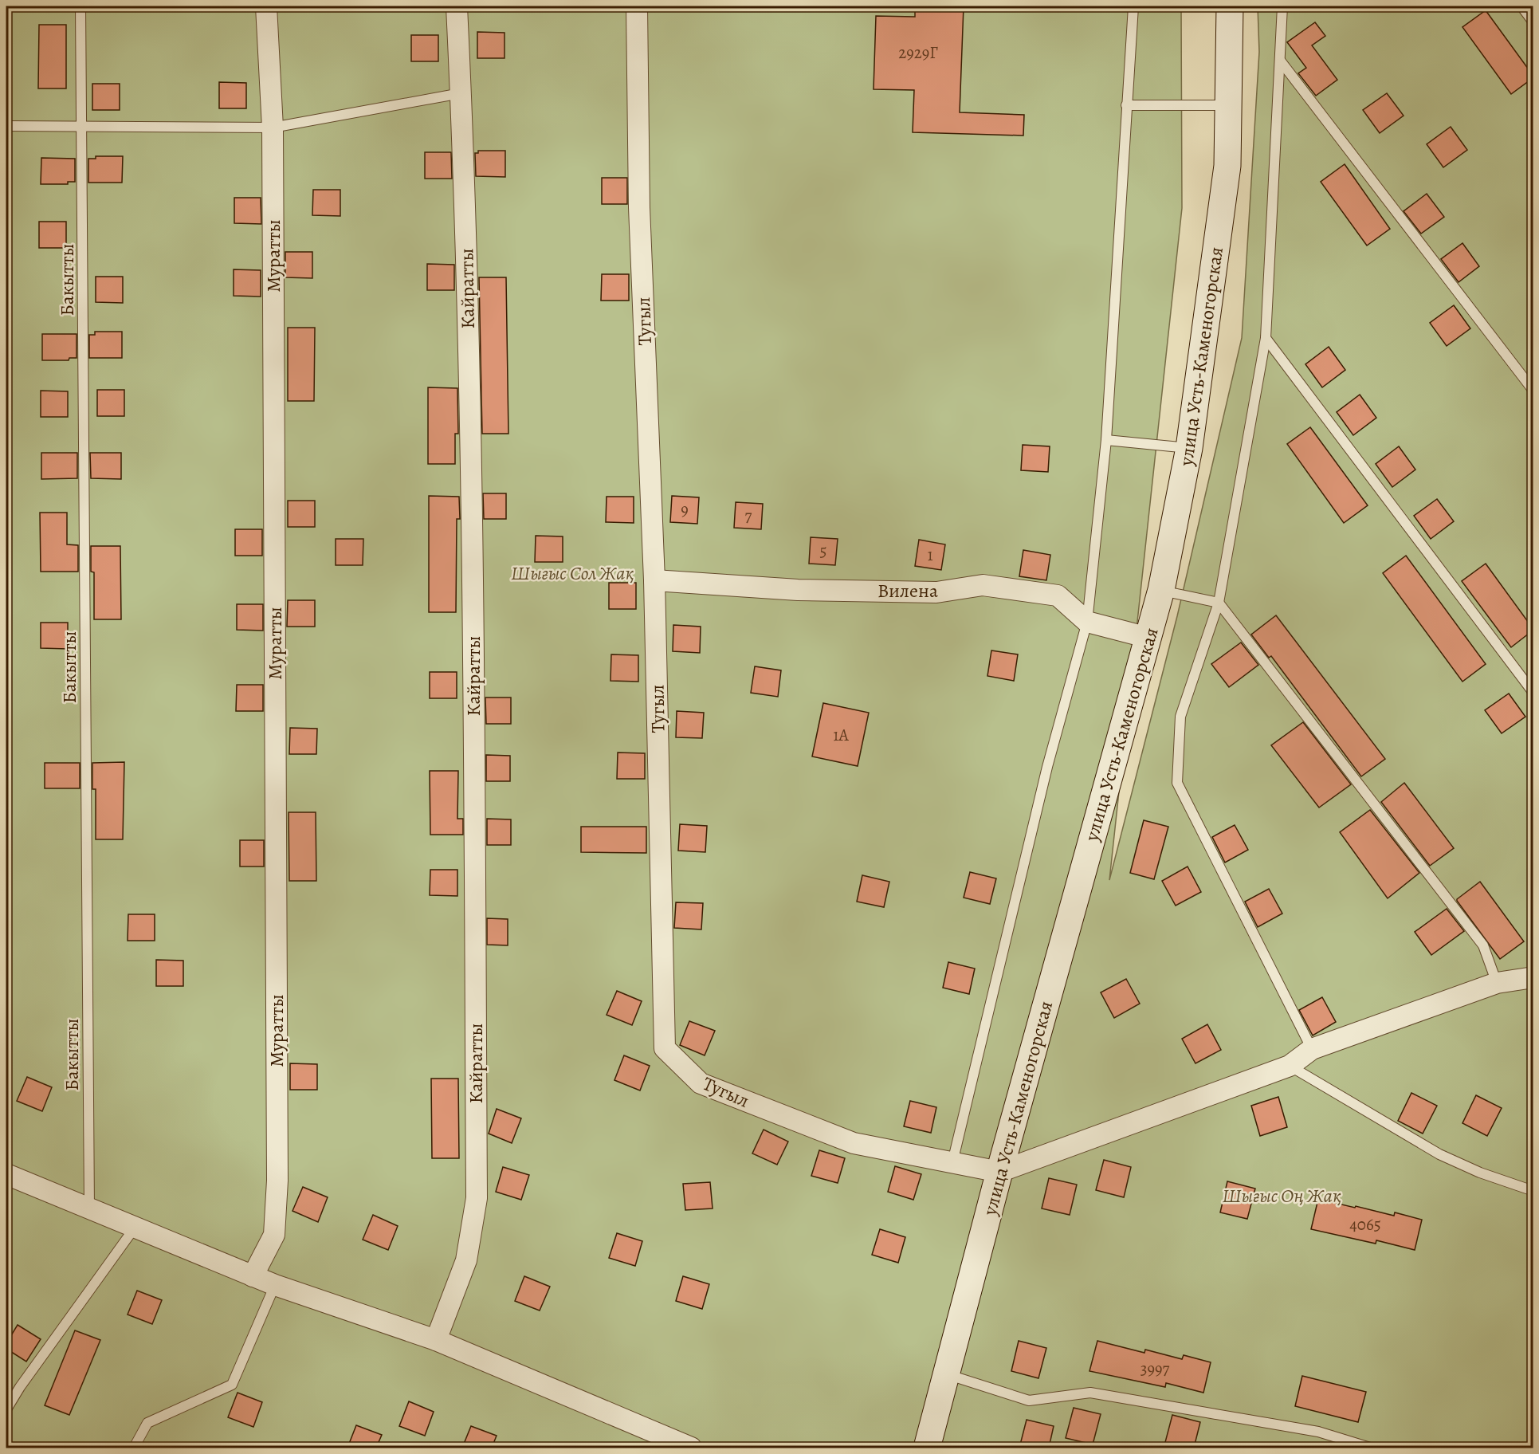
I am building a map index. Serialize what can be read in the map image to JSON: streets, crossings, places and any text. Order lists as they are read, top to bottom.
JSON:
{
  "streets": {
    "street": [
      "Муратты",
      "Кайратты",
      "Тугыл",
      "улица Усть-Каменогорская",
      "Вилена"
    ],
    "lane": ["Бакытты"]
  },
  "crossings": [
    ["Тугыл", "улица Усть-Каменогорская"],
    ["Тугыл", "Вилена"],
    ["улица Усть-Каменогорская", "Вилена"]
  ],
  "parks": ["Шығыс Сол Жақ", "Шығыс Оң Жақ"],
  "house_numbers": [
    "2929Г",
    "9",
    "7",
    "5",
    "1",
    "1А",
    "4065",
    "3997"
  ]
}
